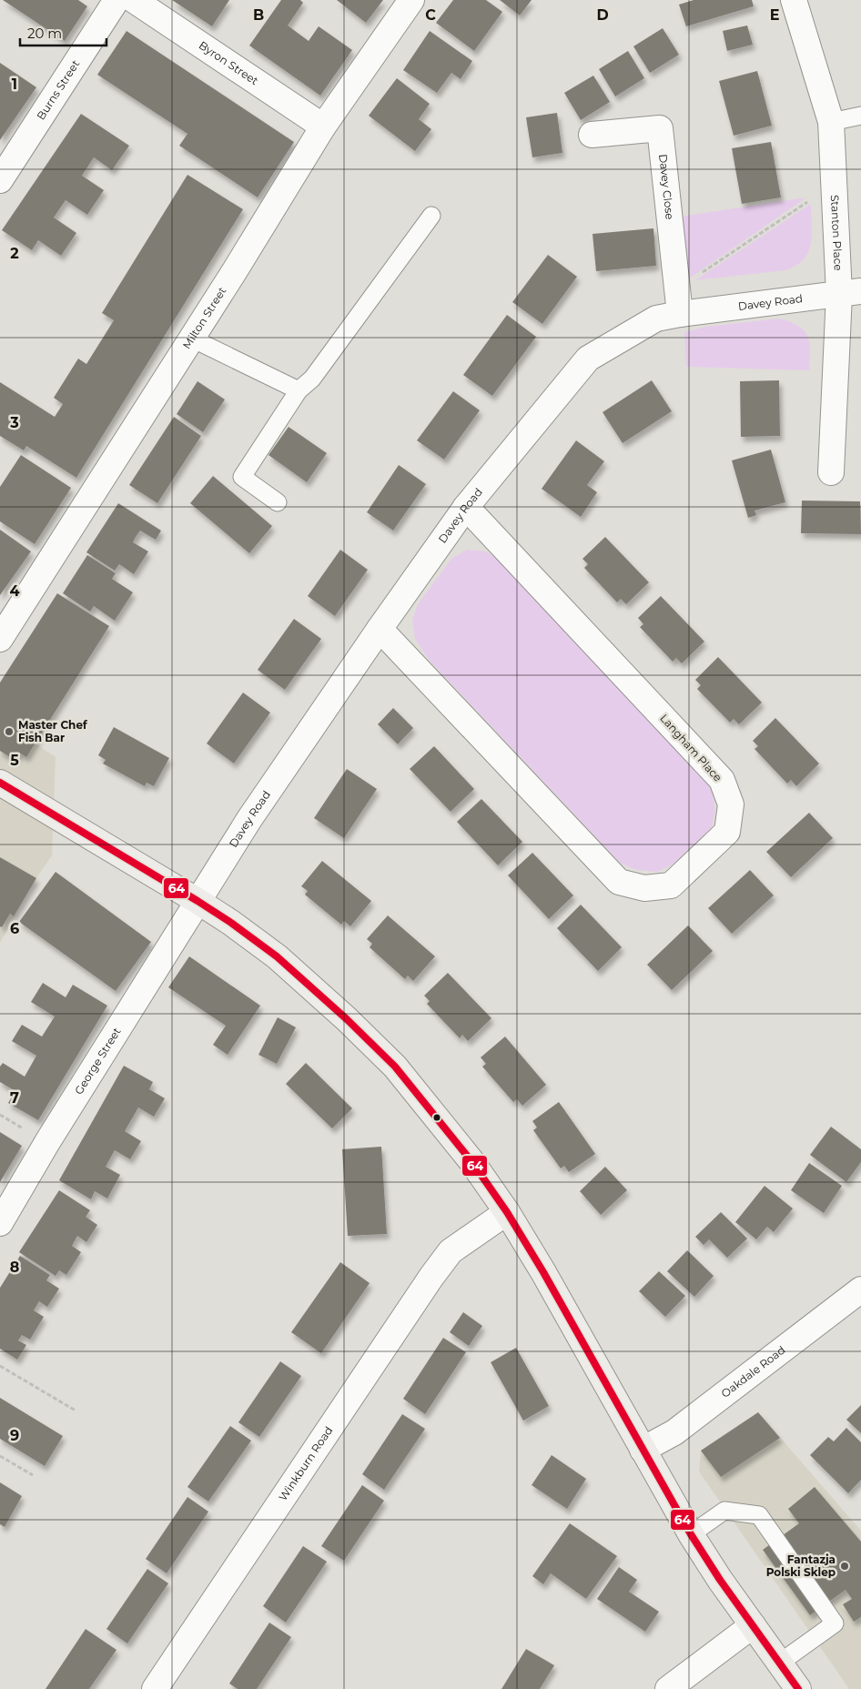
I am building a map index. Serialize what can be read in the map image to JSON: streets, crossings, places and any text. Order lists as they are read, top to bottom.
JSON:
{
  "streets": {
    "street": [
      "Byron Street",
      "Burns Street",
      "Davey Close",
      "Stanton Place",
      "Davey Road",
      "Milton Street",
      "Langham Place",
      "George Street",
      "Oakdale Road",
      "Winkburn Road"
    ]
  },
  "crossings": [
    ["Byron Street", "Milton Street"],
    ["Davey Close", "Davey Road"],
    ["Stanton Place", "Davey Road"],
    ["Davey Road", "Langham Place"],
    ["Davey Road", "George Street"]
  ],
  "places": ["Master Chef Fish Bar", "Fantazja Polski Sklep"],
  "lines": ["transit line 64"],
  "scale_bar": "20 m",
  "grid": {
    "columns": [
      "B",
      "C",
      "D",
      "E"
    ],
    "rows": [
      "1",
      "2",
      "3",
      "4",
      "5",
      "6",
      "7",
      "8",
      "9"
    ]
  }
}
